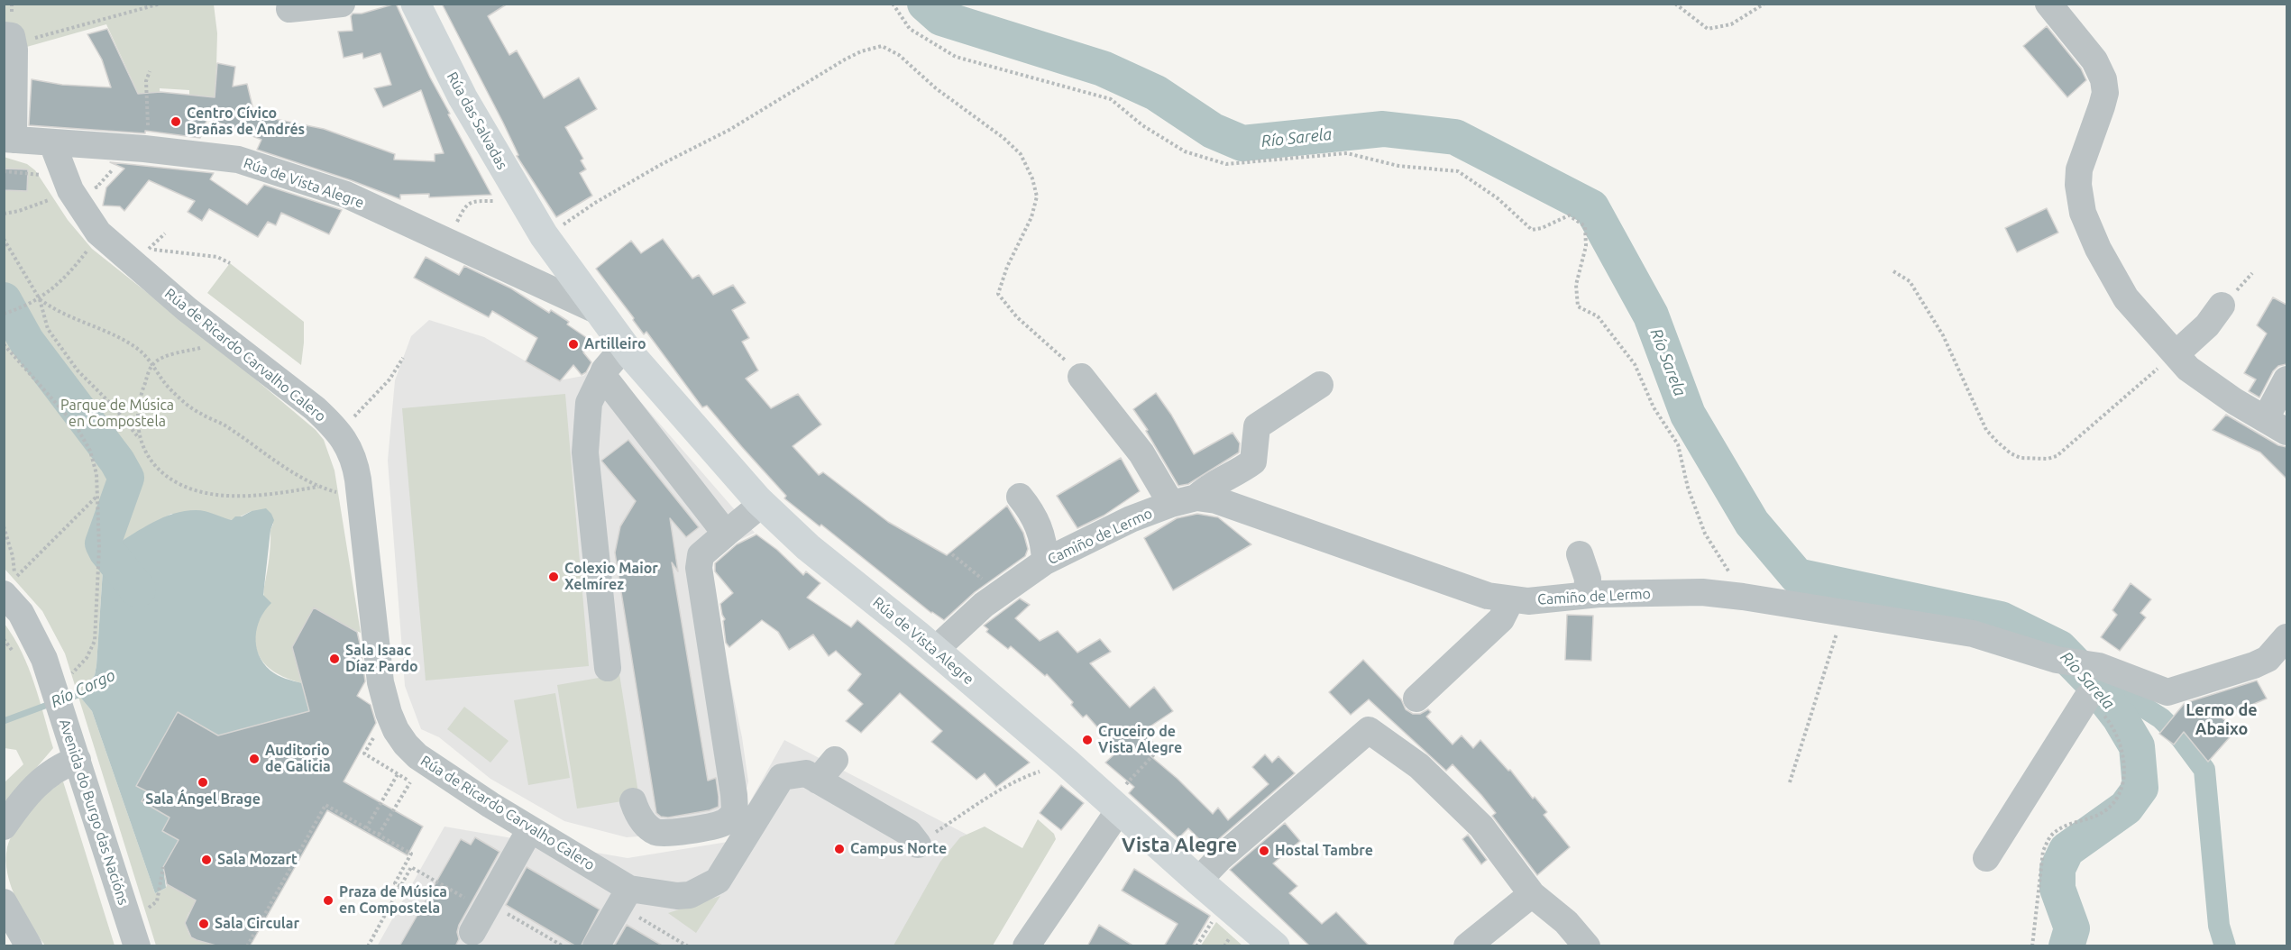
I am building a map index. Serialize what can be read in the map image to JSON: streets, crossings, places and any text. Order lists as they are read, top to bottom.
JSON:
{
  "streets": {
    "main road": ["Rúa das Salvadas", "Rúa de Vista Alegre"],
    "street": ["Rúa de Ricardo Carvalho Calero", "Camiño de Lermo", "Avenida do Burgo das Nacións"]
  },
  "crossings": [
    ["Rúa das Salvadas", "Rúa de Vista Alegre"],
    ["Rúa de Vista Alegre", "Rúa de Ricardo Carvalho Calero"],
    ["Rúa de Vista Alegre", "Camiño de Lermo"]
  ],
  "districts": ["Lermo de Abaixo", "Vista Alegre"],
  "water": ["Río Sarela", "Río Corgo"],
  "parks": ["Parque de Música en Compostela"],
  "places": [
    "Centro Cívico Brañas de Andrés",
    "Artilleiro",
    "Colexio Maior Xelmírez",
    "Sala Isaac Díaz Pardo",
    "Cruceiro de Vista Alegre",
    "Auditorio de Galicia",
    "Sala Ángel Brage",
    "Campus Norte",
    "Hostal Tambre",
    "Sala Mozart",
    "Praza de Música en Compostela",
    "Sala Circular"
  ]
}
